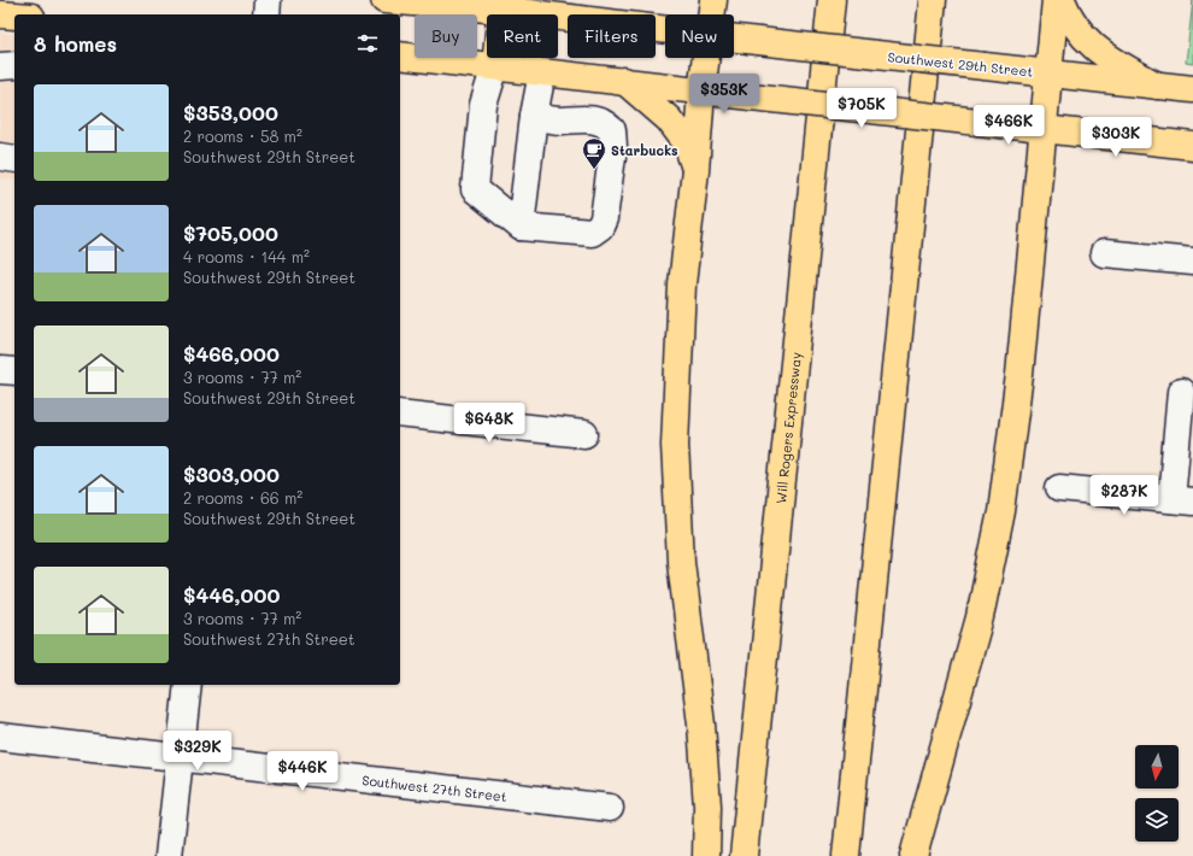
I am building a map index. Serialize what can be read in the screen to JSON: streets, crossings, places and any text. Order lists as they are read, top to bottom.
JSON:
{
  "streets": {
    "main road": ["Southwest 29th Street", "Will Rogers Expressway"],
    "street": ["Southwest 27th Street"]
  },
  "places": {
    "cafe": ["Starbucks"]
  },
  "north": "bottom",
  "page": {
    "chip": [
      "Buy",
      "Rent",
      "Filters",
      "New"
    ],
    "heading": "8 homes",
    "list": [
      {
        "name": "$353,000",
        "note": "2 rooms · 58 m² · Southwest 29th Street"
      },
      {
        "name": "$705,000",
        "note": "4 rooms · 144 m² · Southwest 29th Street"
      },
      {
        "name": "$466,000",
        "note": "3 rooms · 77 m² · Southwest 29th Street"
      },
      {
        "name": "$303,000",
        "note": "2 rooms · 66 m² · Southwest 29th Street"
      },
      {
        "name": "$446,000",
        "note": "3 rooms · 77 m² · Southwest 27th Street"
      }
    ],
    "price": [
      "$353K",
      "$705K",
      "$466K",
      "$303K",
      "$648K",
      "$287K",
      "$329K",
      "$446K"
    ]
  }
}
